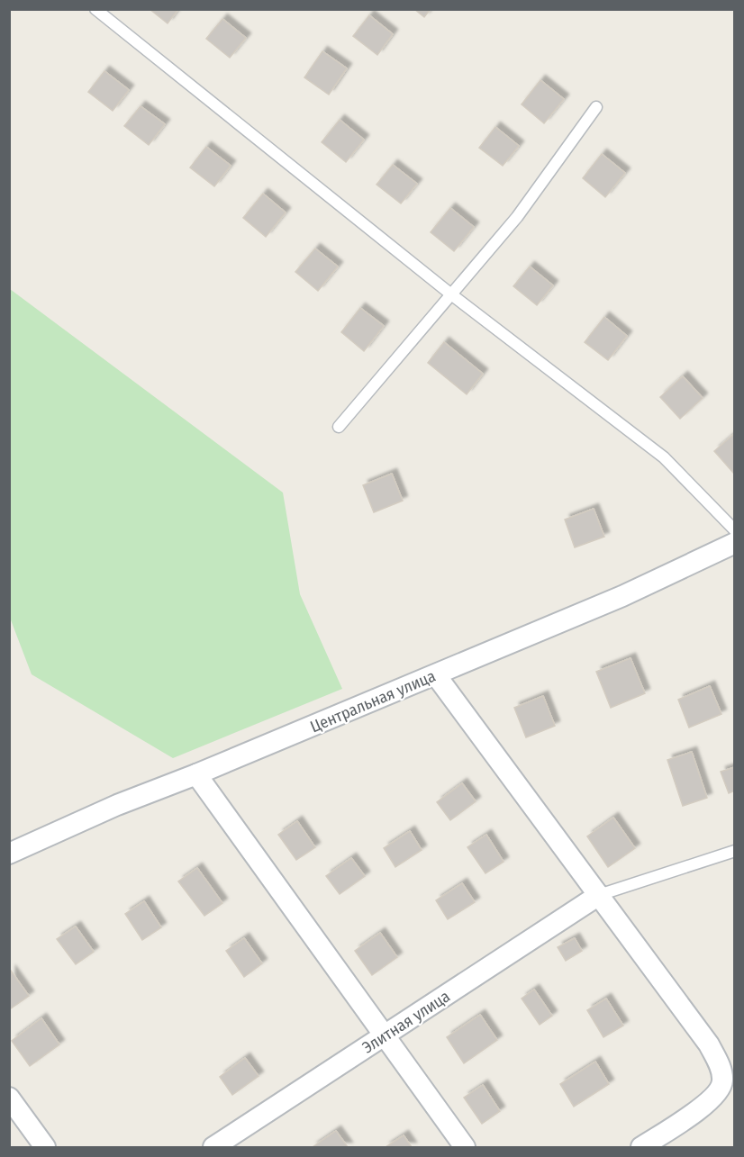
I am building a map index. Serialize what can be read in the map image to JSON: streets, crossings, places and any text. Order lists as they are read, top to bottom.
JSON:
{
  "streets": {
    "street": ["Центральная улица", "Элитная улица"]
  }
}
